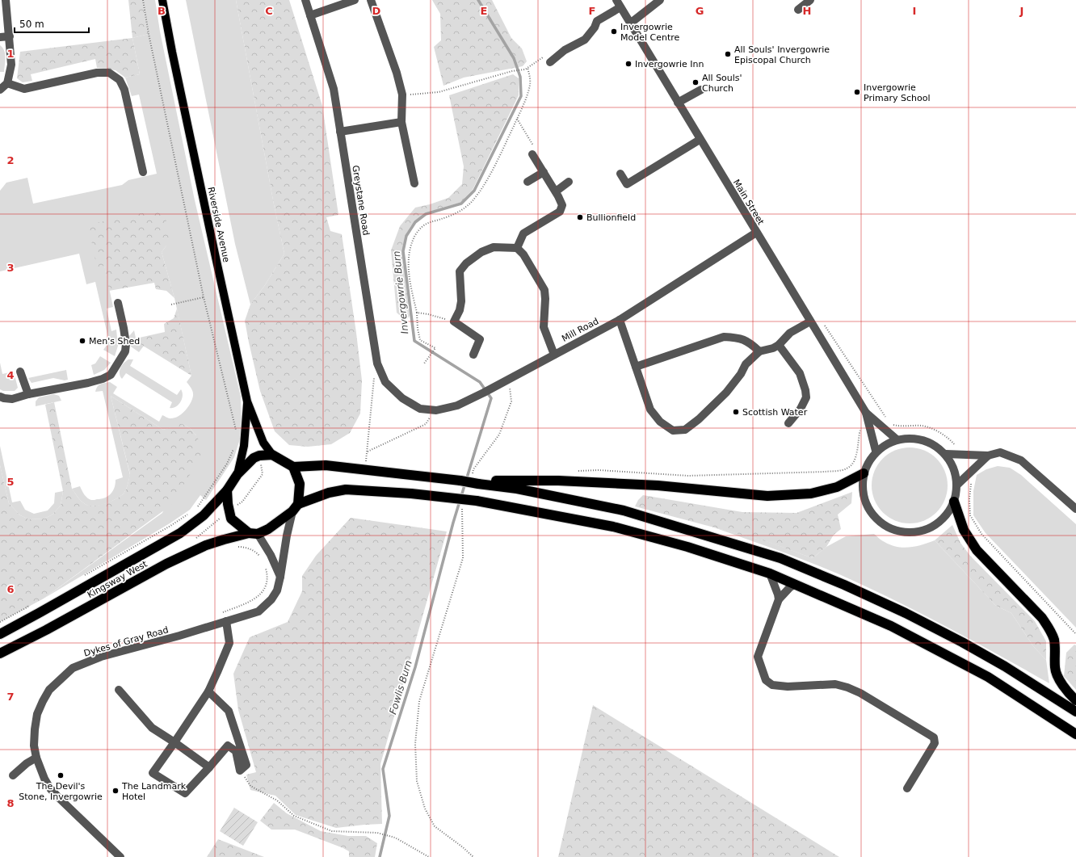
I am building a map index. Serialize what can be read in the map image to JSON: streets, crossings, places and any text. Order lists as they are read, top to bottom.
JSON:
{
  "streets": {
    "highway": ["Kingsway West"],
    "main road": ["Riverside Avenue"],
    "street": [
      "Greystane Road",
      "Main Street",
      "Mill Road",
      "Dykes of Gray Road"
    ]
  },
  "crossings": [
    ["Greystane Road", "Mill Road"],
    ["Main Street", "Mill Road"],
    ["Riverside Avenue", "Kingsway West"],
    ["Kingsway West", "Dykes of Gray Road"]
  ],
  "water": ["Invergowrie Burn", "Fowlis Burn"],
  "places": [
    "Invergowrie Model Centre",
    "All Souls' Invergowrie Episcopal Church",
    "Invergowrie Inn",
    "All Souls' Church",
    "Invergowrie Primary School",
    "Bullionfield",
    "Men's Shed",
    "Scottish Water",
    "The Devil's Stone, Invergowrie",
    "The Landmark Hotel"
  ],
  "scale_bar": "50 m",
  "grid": {
    "columns": [
      "B",
      "C",
      "D",
      "E",
      "F",
      "G",
      "H",
      "I",
      "J"
    ],
    "rows": [
      "1",
      "2",
      "3",
      "4",
      "5",
      "6",
      "7",
      "8"
    ]
  }
}
